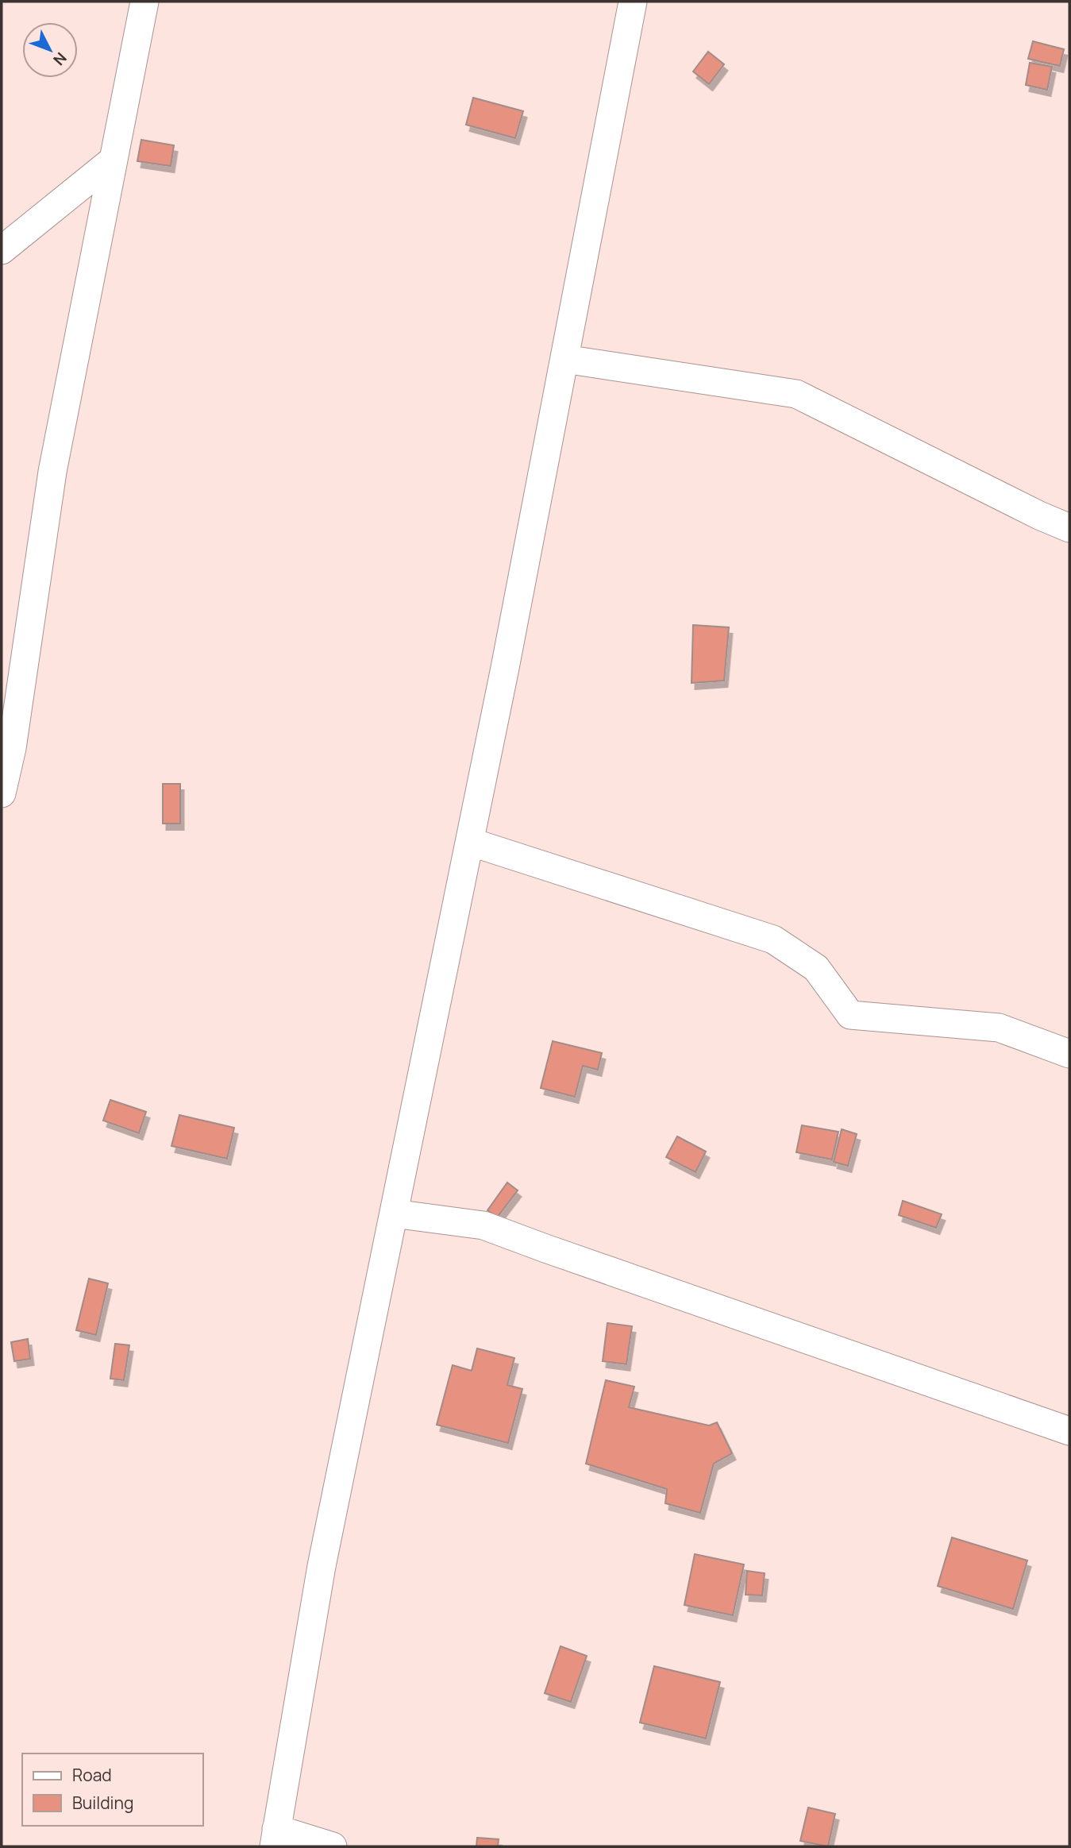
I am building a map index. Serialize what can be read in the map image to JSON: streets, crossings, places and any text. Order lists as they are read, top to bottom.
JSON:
{
  "legend": ["Road", "Building"],
  "north": "bottom right"
}
